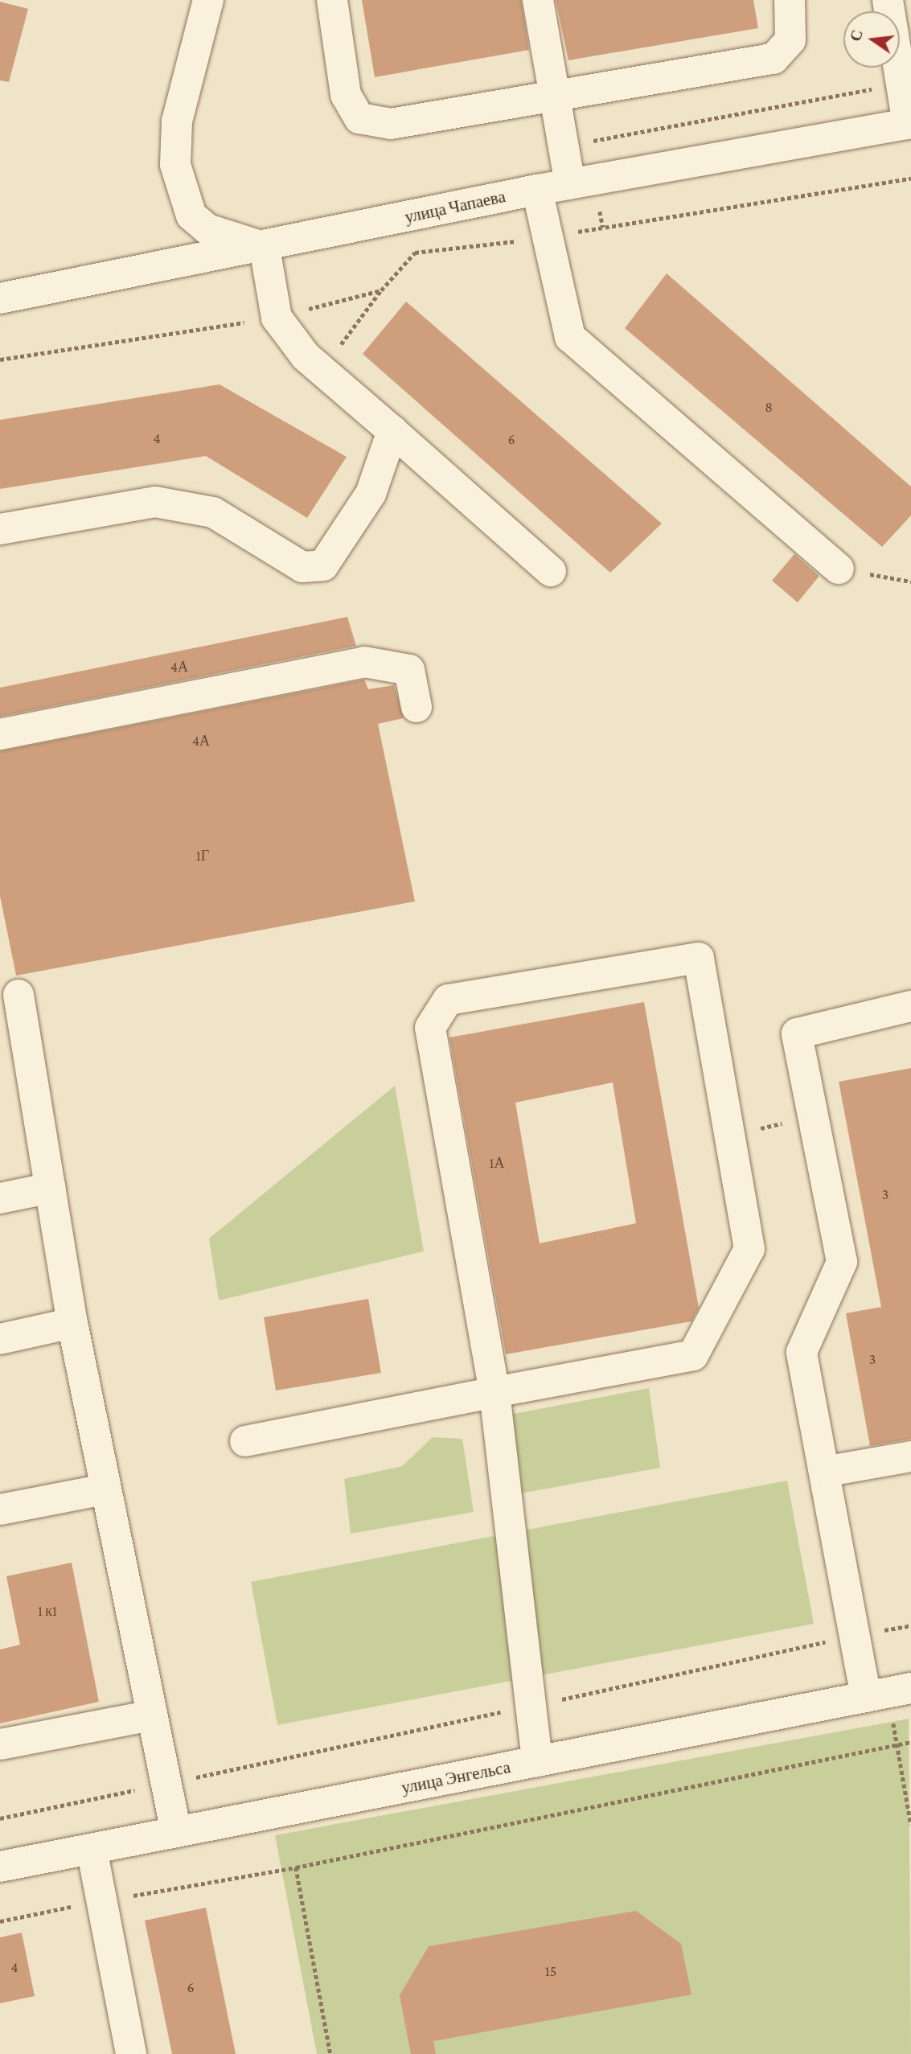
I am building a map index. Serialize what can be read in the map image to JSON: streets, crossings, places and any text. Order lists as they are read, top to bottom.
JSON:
{
  "streets": {
    "street": ["улица Чапаева", "улица Энгельса"]
  },
  "house_numbers": [
    "8",
    "4",
    "6",
    "4А",
    "4А",
    "1Г",
    "1А",
    "3",
    "3",
    "1 к1",
    "4",
    "15",
    "6"
  ],
  "north": "left"
}
